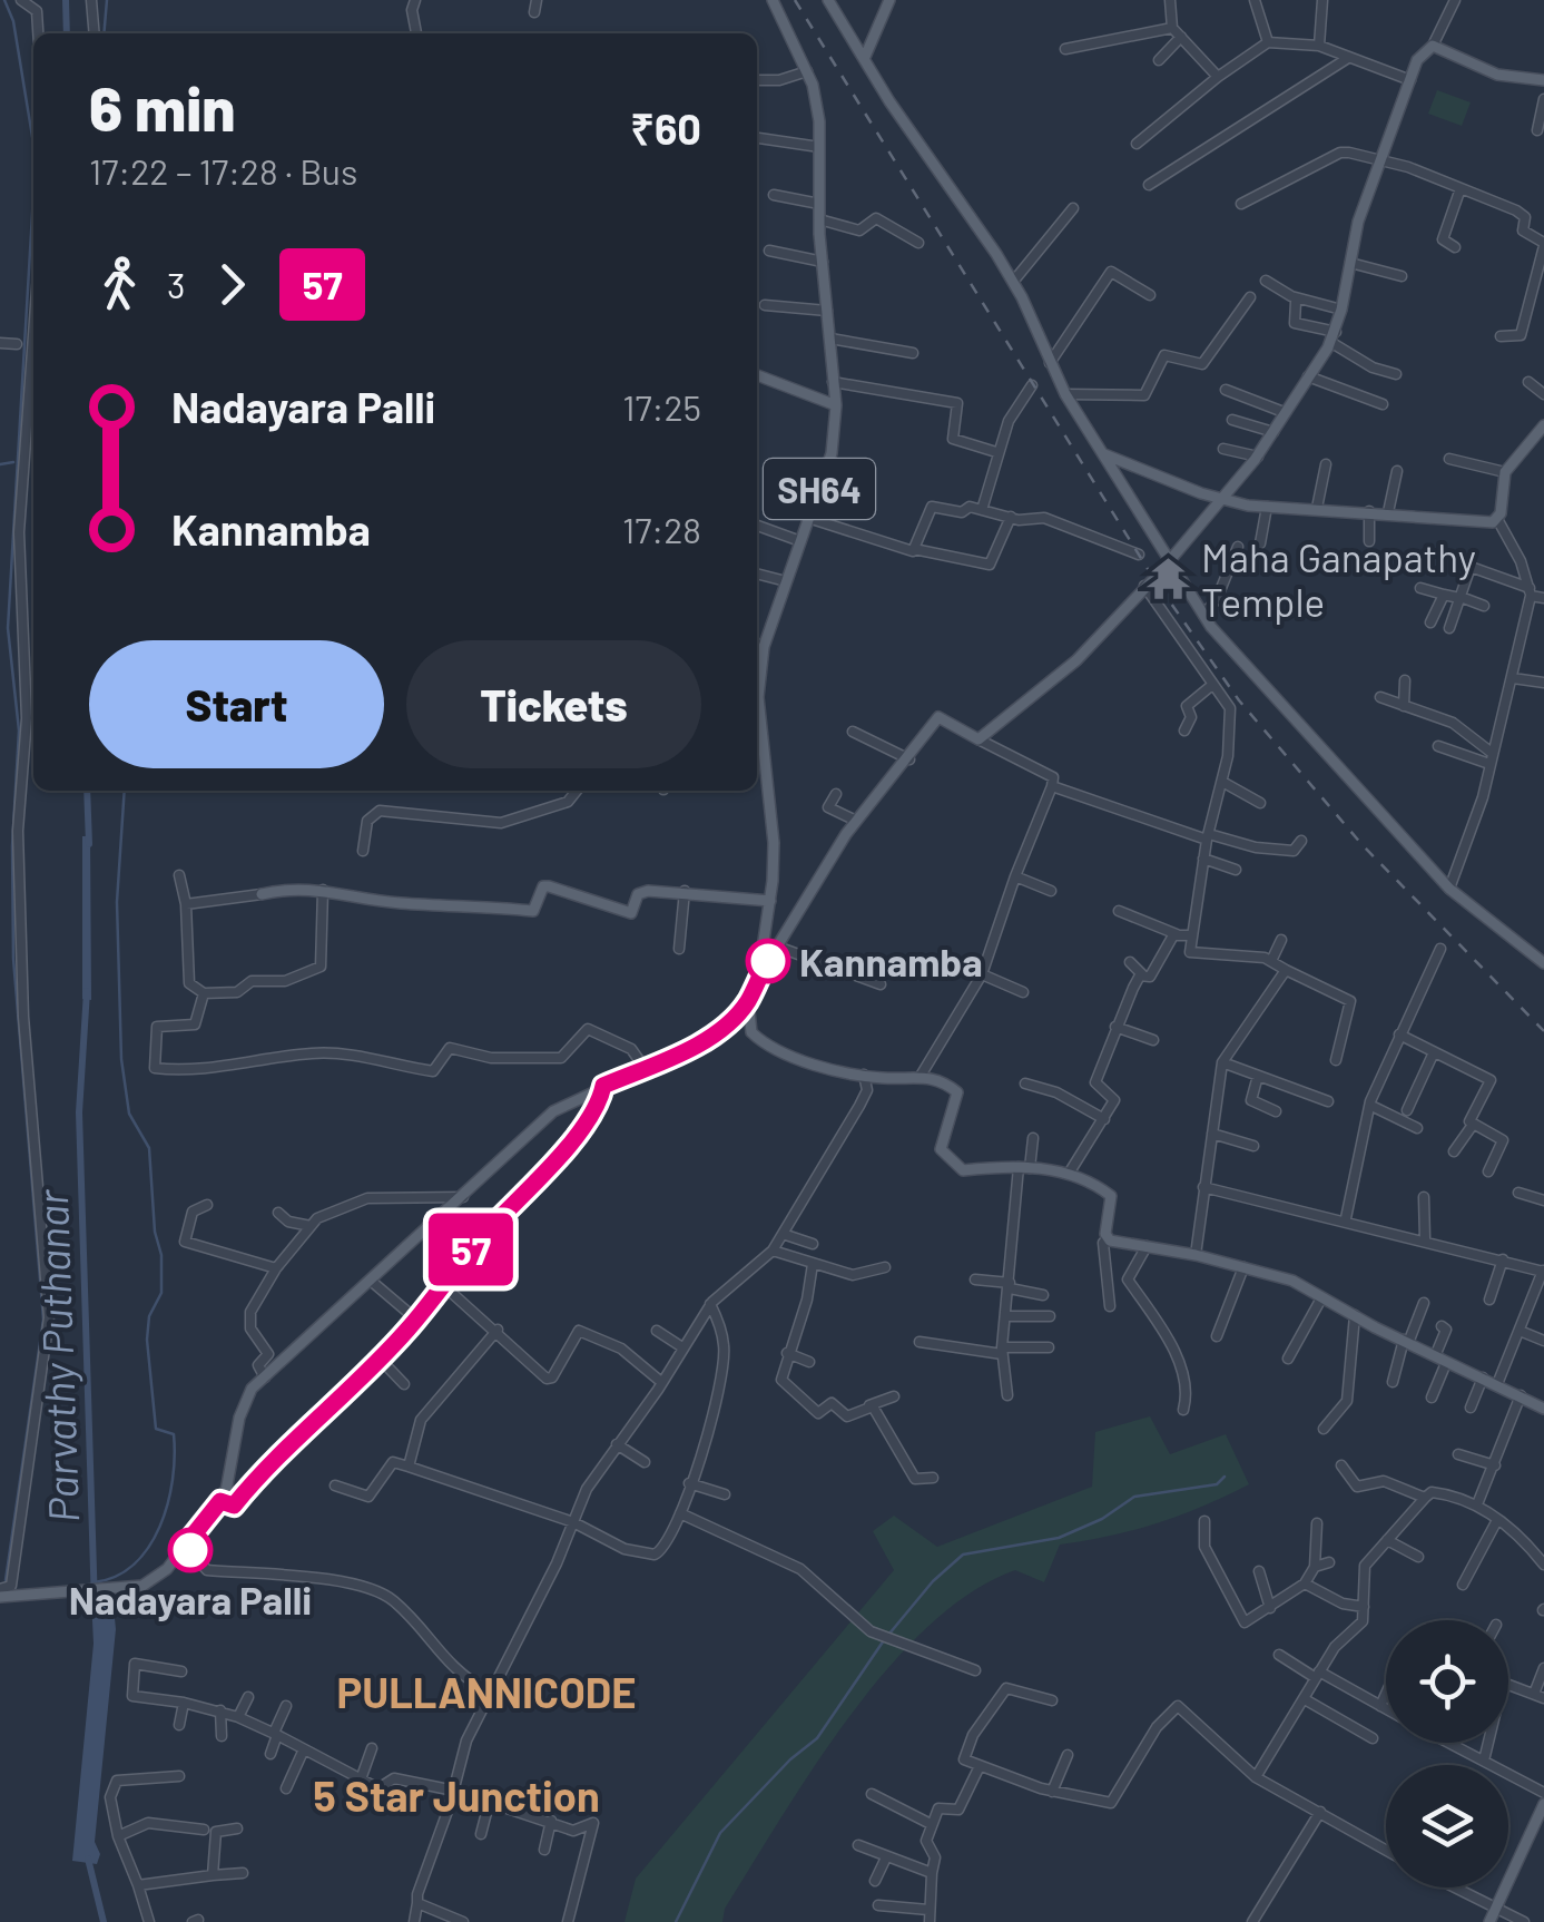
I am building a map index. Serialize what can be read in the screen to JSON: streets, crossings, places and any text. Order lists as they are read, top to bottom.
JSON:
{
  "streets": {
    "main road": ["SH64"]
  },
  "districts": ["PULLANNICODE", "5 Star Junction"],
  "water": ["Parvathy Puthanar"],
  "places": {
    "temple": ["Maha Ganapathy Temple"],
    "other": ["Kannamba", "Nadayara Palli"]
  },
  "lines": ["bus line 57"],
  "page": {
    "on_map": "57",
    "heading": ["6 min", "17:22 – 17:28 · Bus", "₹60"],
    "legs": ["3", "57"],
    "list": [
      {
        "name": "Nadayara Palli",
        "value": "17:25"
      },
      {
        "name": "Kannamba",
        "value": "17:28"
      }
    ],
    "buttons": ["Start", "Tickets"]
  }
}
